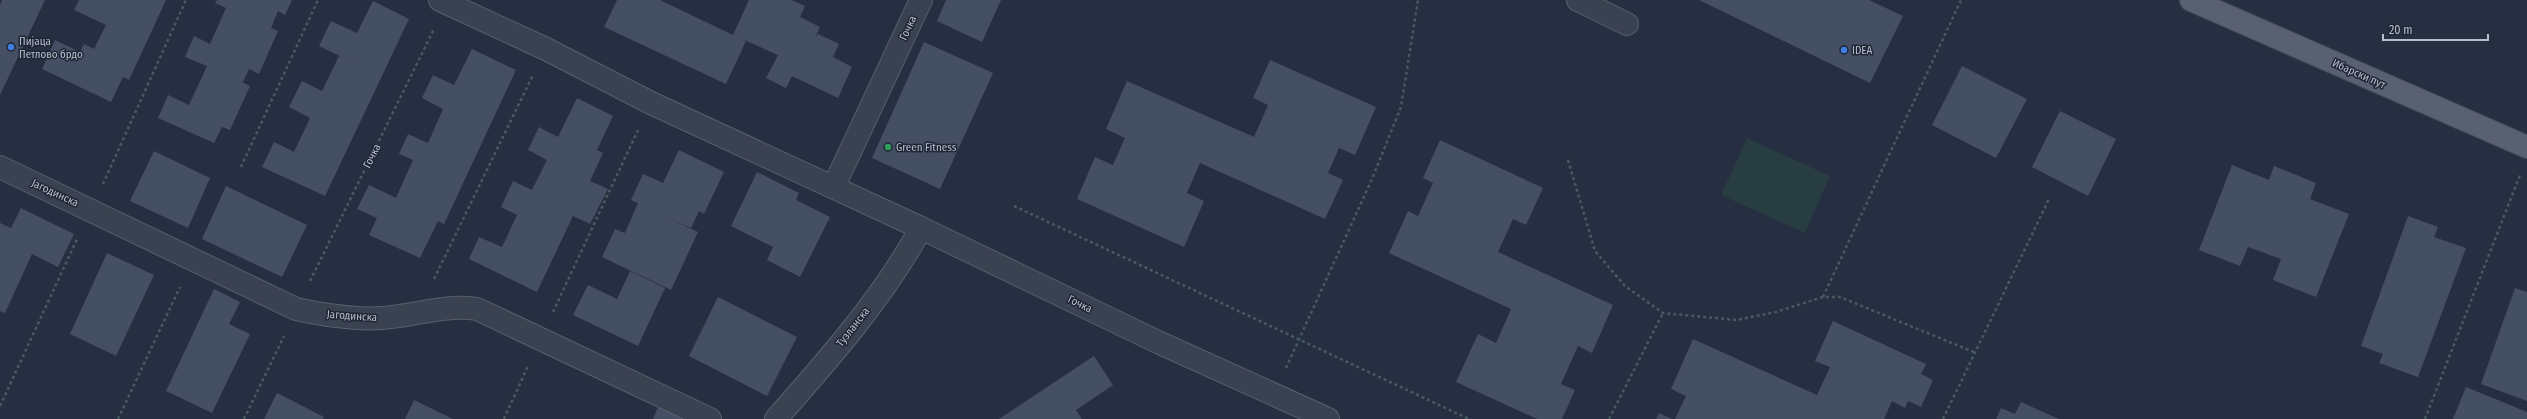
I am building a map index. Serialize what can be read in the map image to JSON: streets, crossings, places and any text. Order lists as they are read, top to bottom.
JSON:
{
  "streets": {
    "main road": ["Ибарски пут"],
    "street": ["Гочка", "Јагодинска", "Тузланска"]
  },
  "crossings": [
    ["Гочка", "Јагодинска"],
    ["Гочка", "Тузланска"]
  ],
  "places": ["Пијаца Петлово брдо", "IDEA", "Green Fitness"],
  "scale_bar": "20 m"
}
